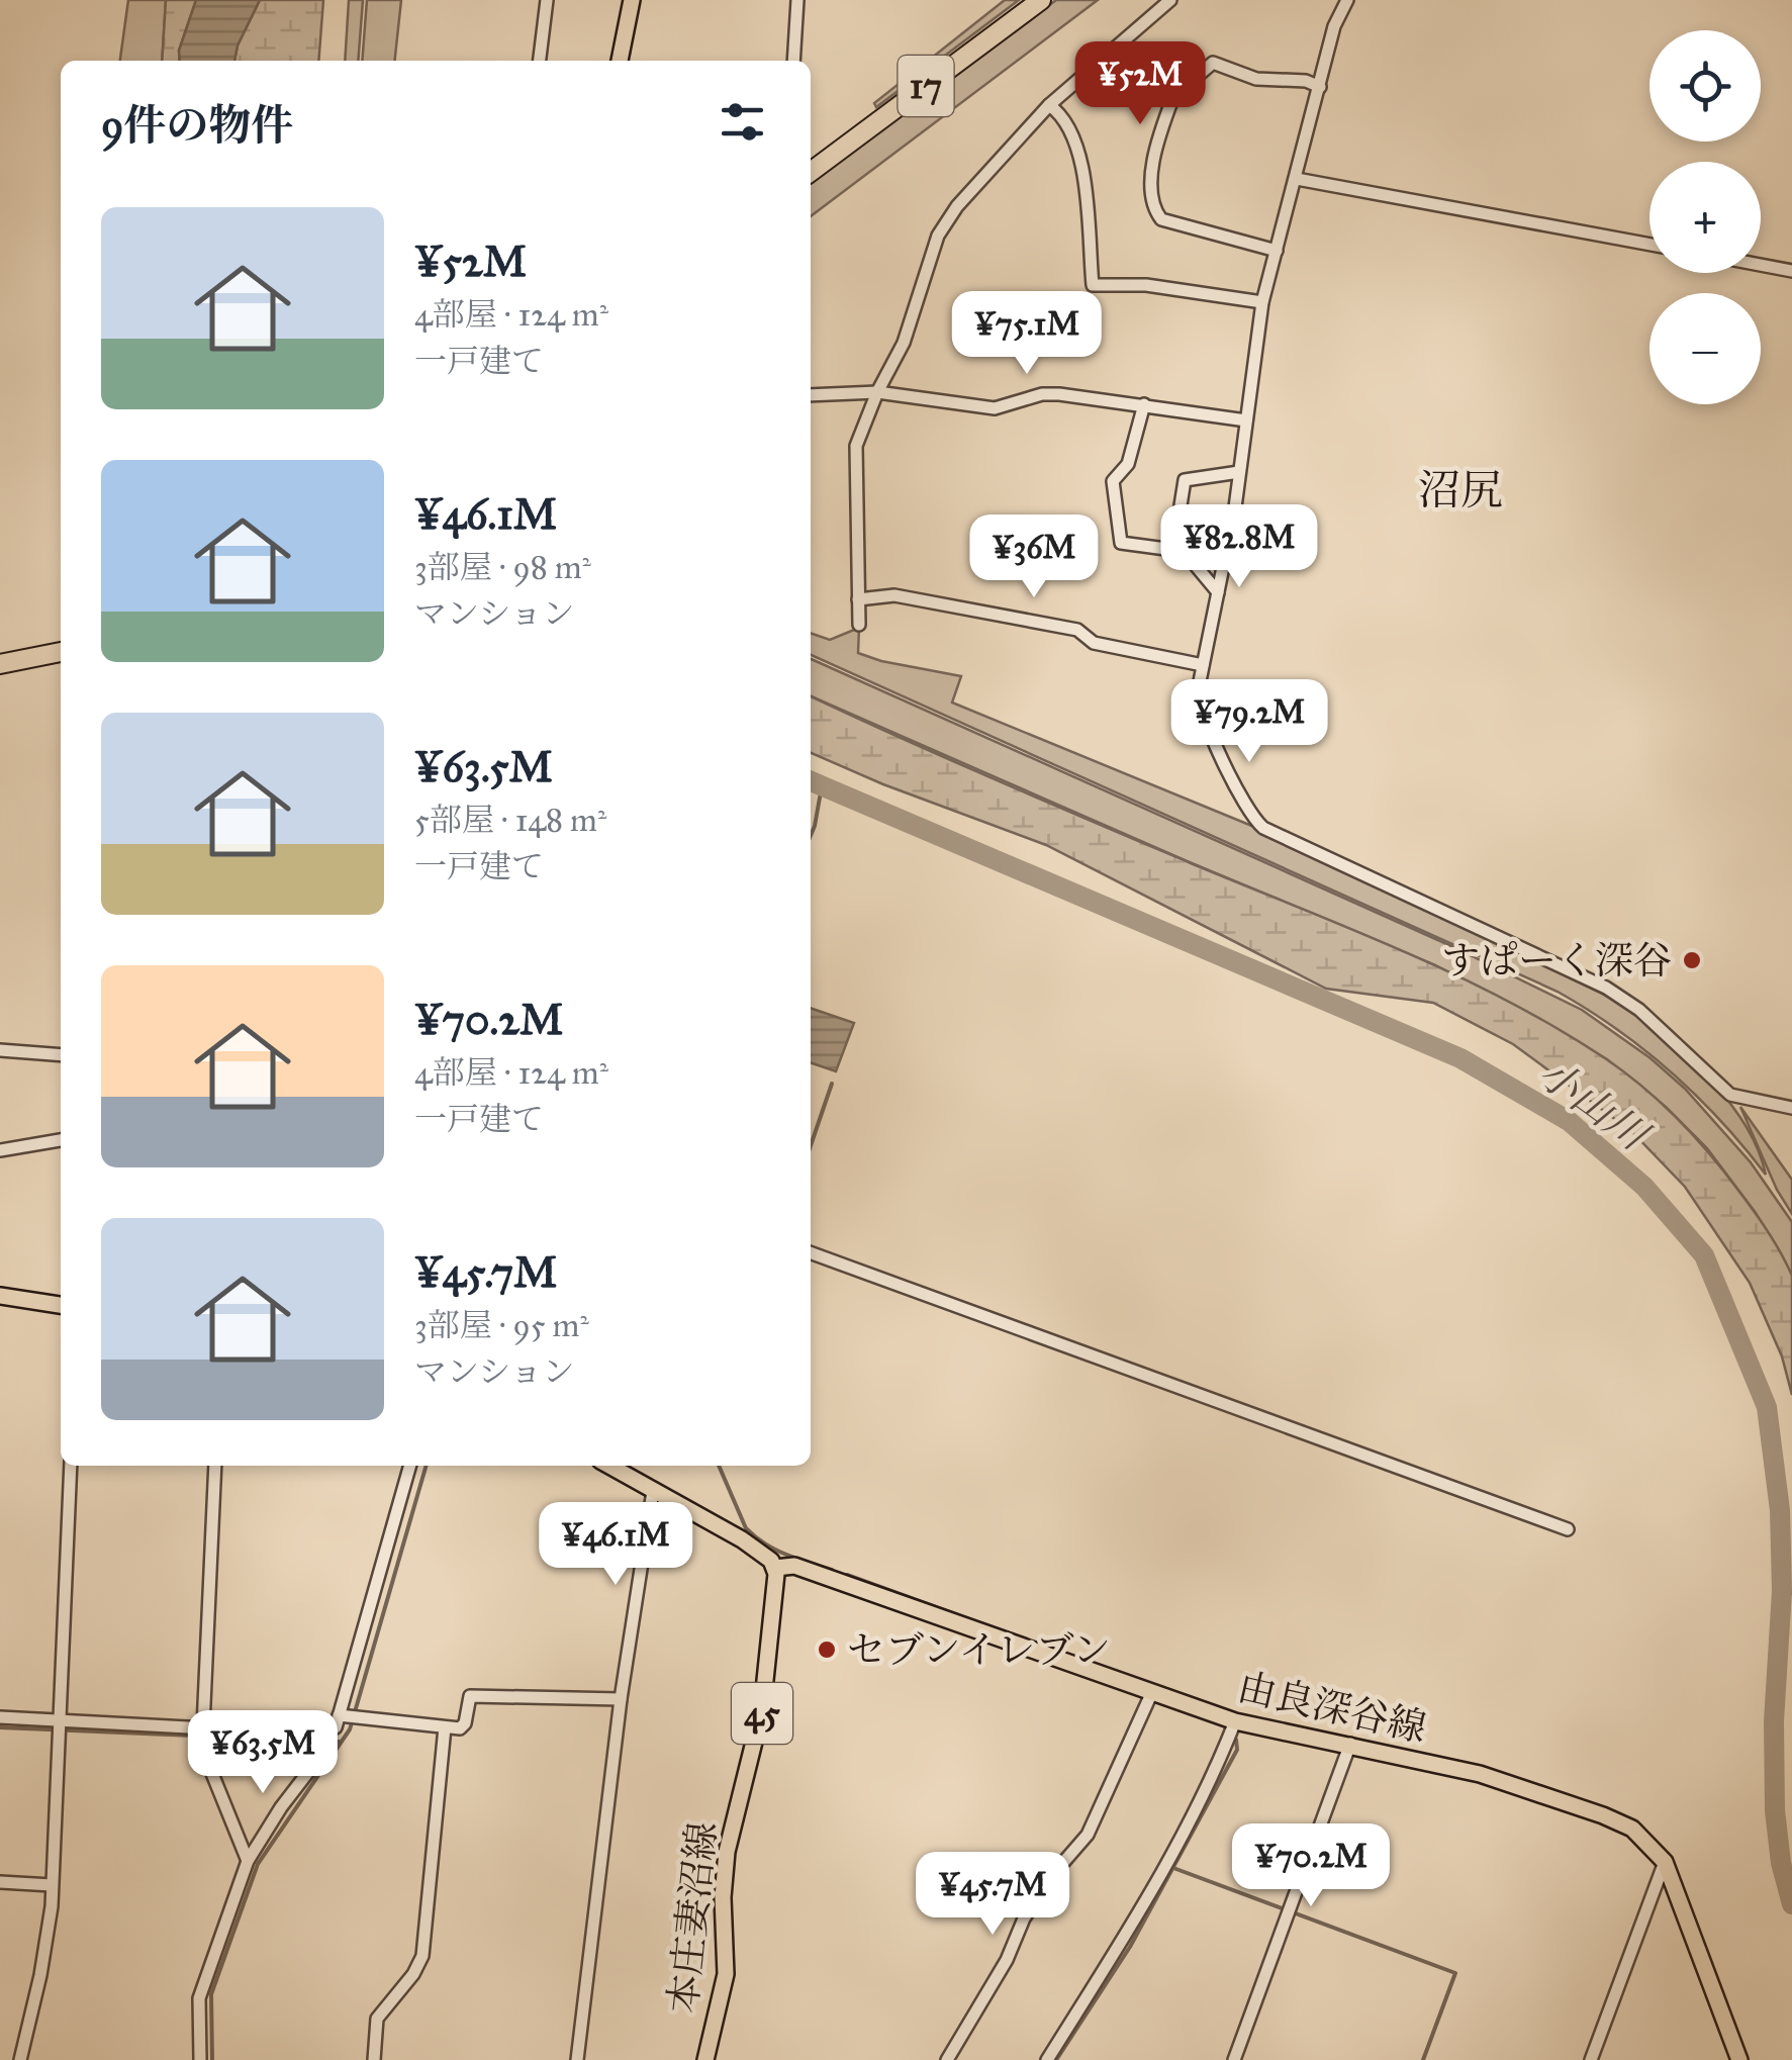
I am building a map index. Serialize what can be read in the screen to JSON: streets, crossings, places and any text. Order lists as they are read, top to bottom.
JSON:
{
  "streets": {
    "highway": ["17"],
    "main road": ["由良深谷線", "45", "本庄妻沼線"]
  },
  "crossings": [
    ["由良深谷線", "本庄妻沼線"]
  ],
  "districts": ["沼尻"],
  "water": ["小山川"],
  "places": ["すぱーく深谷", "セブンイレブン"],
  "page": {
    "map_buttons": ["+", "−"],
    "price": [
      "¥52M",
      "¥75.1M",
      "¥82.8M",
      "¥36M",
      "¥79.2M",
      "¥46.1M",
      "¥63.5M",
      "¥70.2M",
      "¥45.7M"
    ],
    "heading": "9件の物件",
    "list": [
      {
        "name": "¥52M",
        "note": "4部屋 · 124 m² · 一戸建て"
      },
      {
        "name": "¥46.1M",
        "note": "3部屋 · 98 m² · マンション"
      },
      {
        "name": "¥63.5M",
        "note": "5部屋 · 148 m² · 一戸建て"
      },
      {
        "name": "¥70.2M",
        "note": "4部屋 · 124 m² · 一戸建て"
      },
      {
        "name": "¥45.7M",
        "note": "3部屋 · 95 m² · マンション"
      }
    ]
  }
}
